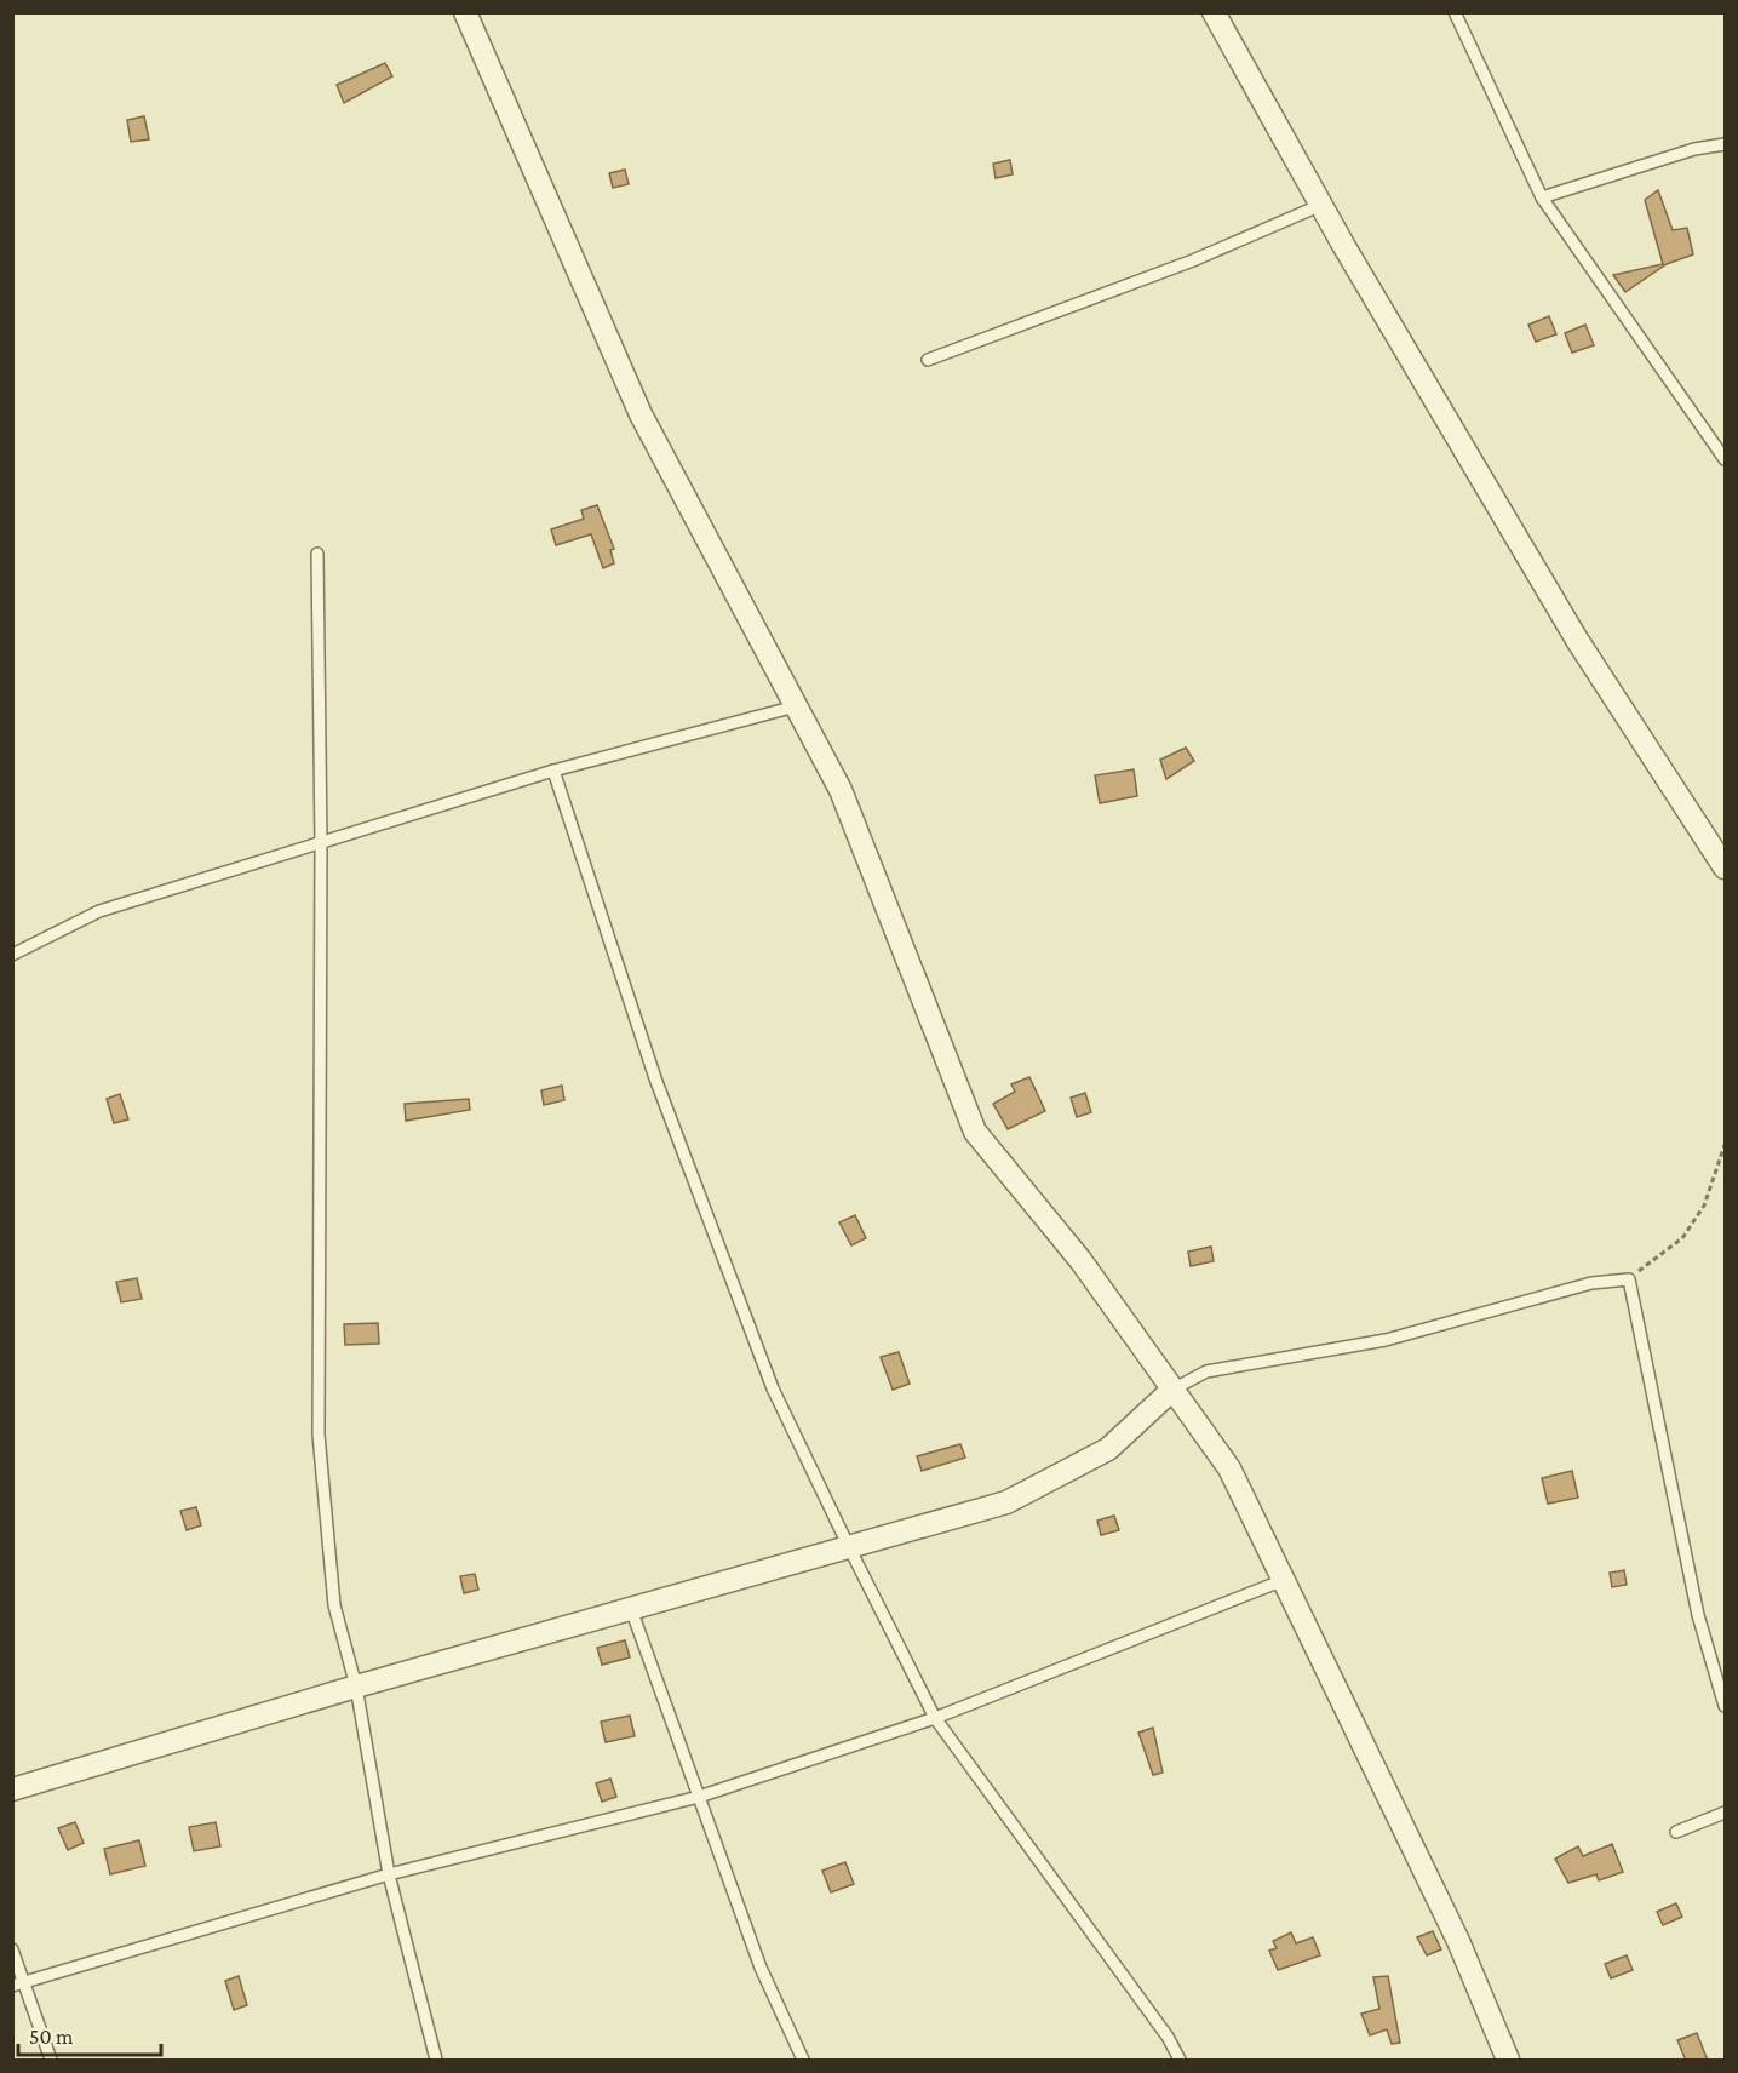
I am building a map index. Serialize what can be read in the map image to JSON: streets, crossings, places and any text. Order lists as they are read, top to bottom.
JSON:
{
  "scale_bar": "50 m"
}
